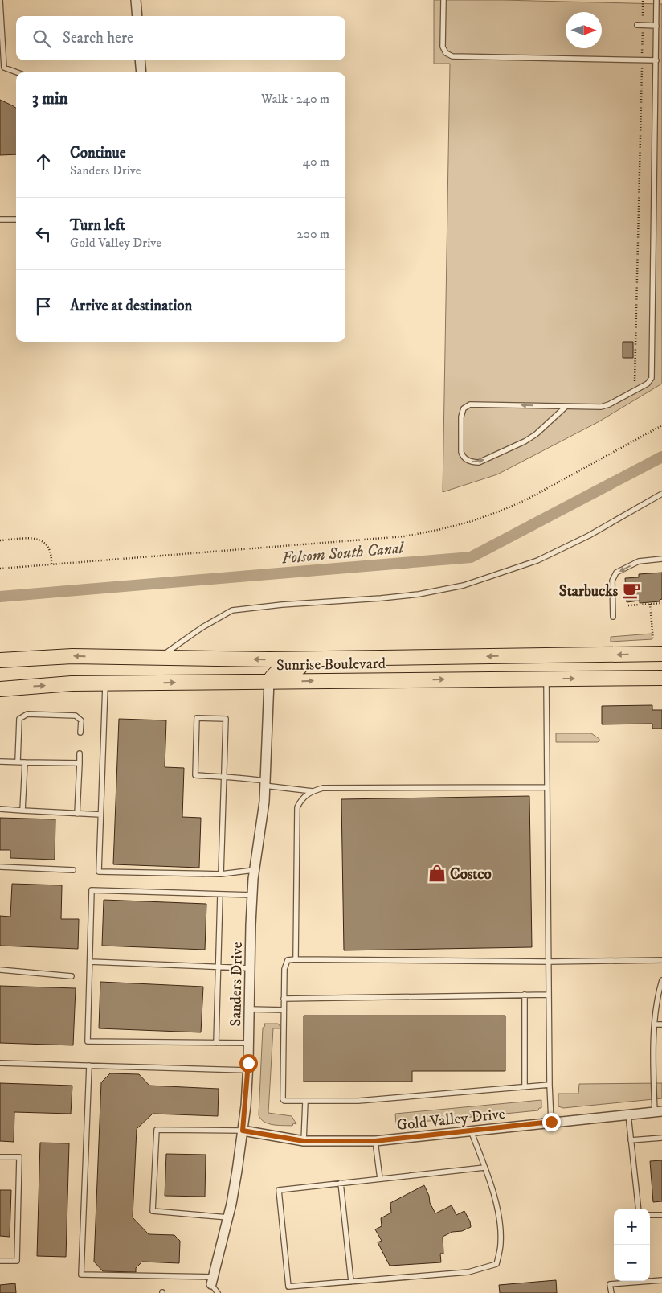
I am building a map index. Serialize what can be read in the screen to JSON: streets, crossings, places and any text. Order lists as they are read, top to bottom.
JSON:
{
  "streets": {
    "main road": ["Sunrise Boulevard"],
    "street": ["Sanders Drive", "Gold Valley Drive"]
  },
  "crossings": [
    ["Sunrise Boulevard", "Sanders Drive"],
    ["Sanders Drive", "Gold Valley Drive"]
  ],
  "water": ["Folsom South Canal"],
  "places": {
    "cafe": ["Starbucks"],
    "shop": ["Costco"]
  },
  "north": "right",
  "page": {
    "search": "Search here",
    "heading": ["3 min", "Walk · 240 m"],
    "list": [
      ["Continue", "Sanders Drive", "40 m"],
      ["Turn left", "Gold Valley Drive", "200 m"],
      "Arrive at destination"
    ],
    "map_buttons": ["+", "−"]
  }
}
